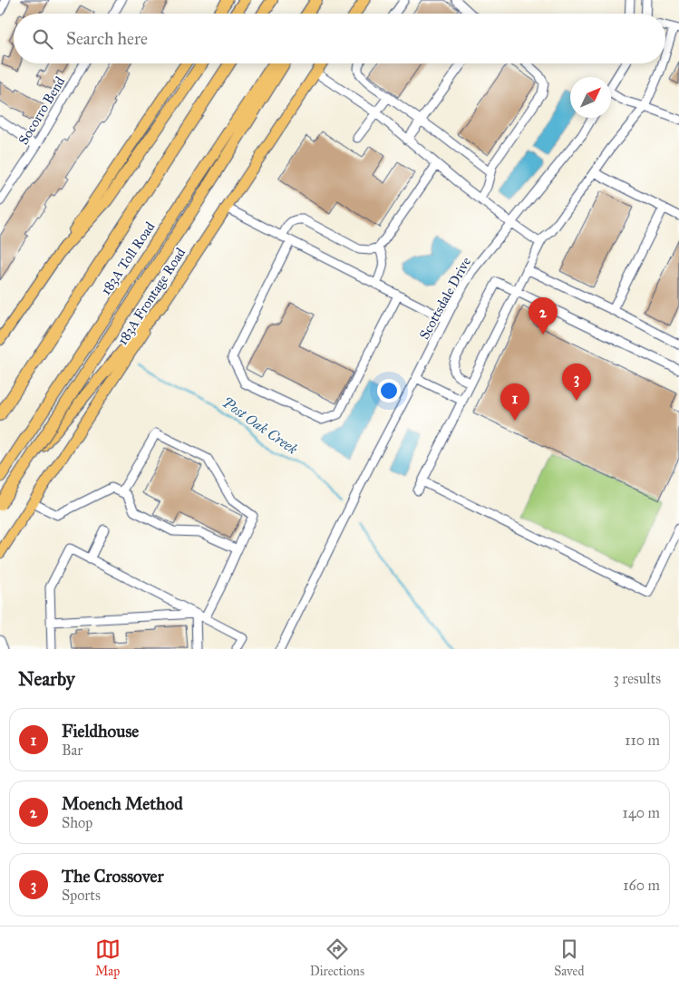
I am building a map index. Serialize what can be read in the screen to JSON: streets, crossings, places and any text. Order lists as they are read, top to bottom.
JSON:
{
  "streets": {
    "highway": ["183A Toll Road"],
    "main road": ["183A Frontage Road"],
    "street": ["Socorro Bend", "Scottsdale Drive"]
  },
  "water": ["Post Oak Creek"],
  "north": "top right",
  "page": {
    "search": "Search here",
    "pins": ["2", "3", "1"],
    "heading": ["Nearby", "3 results"],
    "list": [
      {
        "mark": "1",
        "name": "Fieldhouse",
        "note": "Bar",
        "value": "110 m"
      },
      {
        "mark": "2",
        "name": "Moench Method",
        "note": "Shop",
        "value": "140 m"
      },
      {
        "mark": "3",
        "name": "The Crossover",
        "note": "Sports",
        "value": "160 m"
      }
    ],
    "nav": ["Map", "Directions", "Saved"]
  }
}
